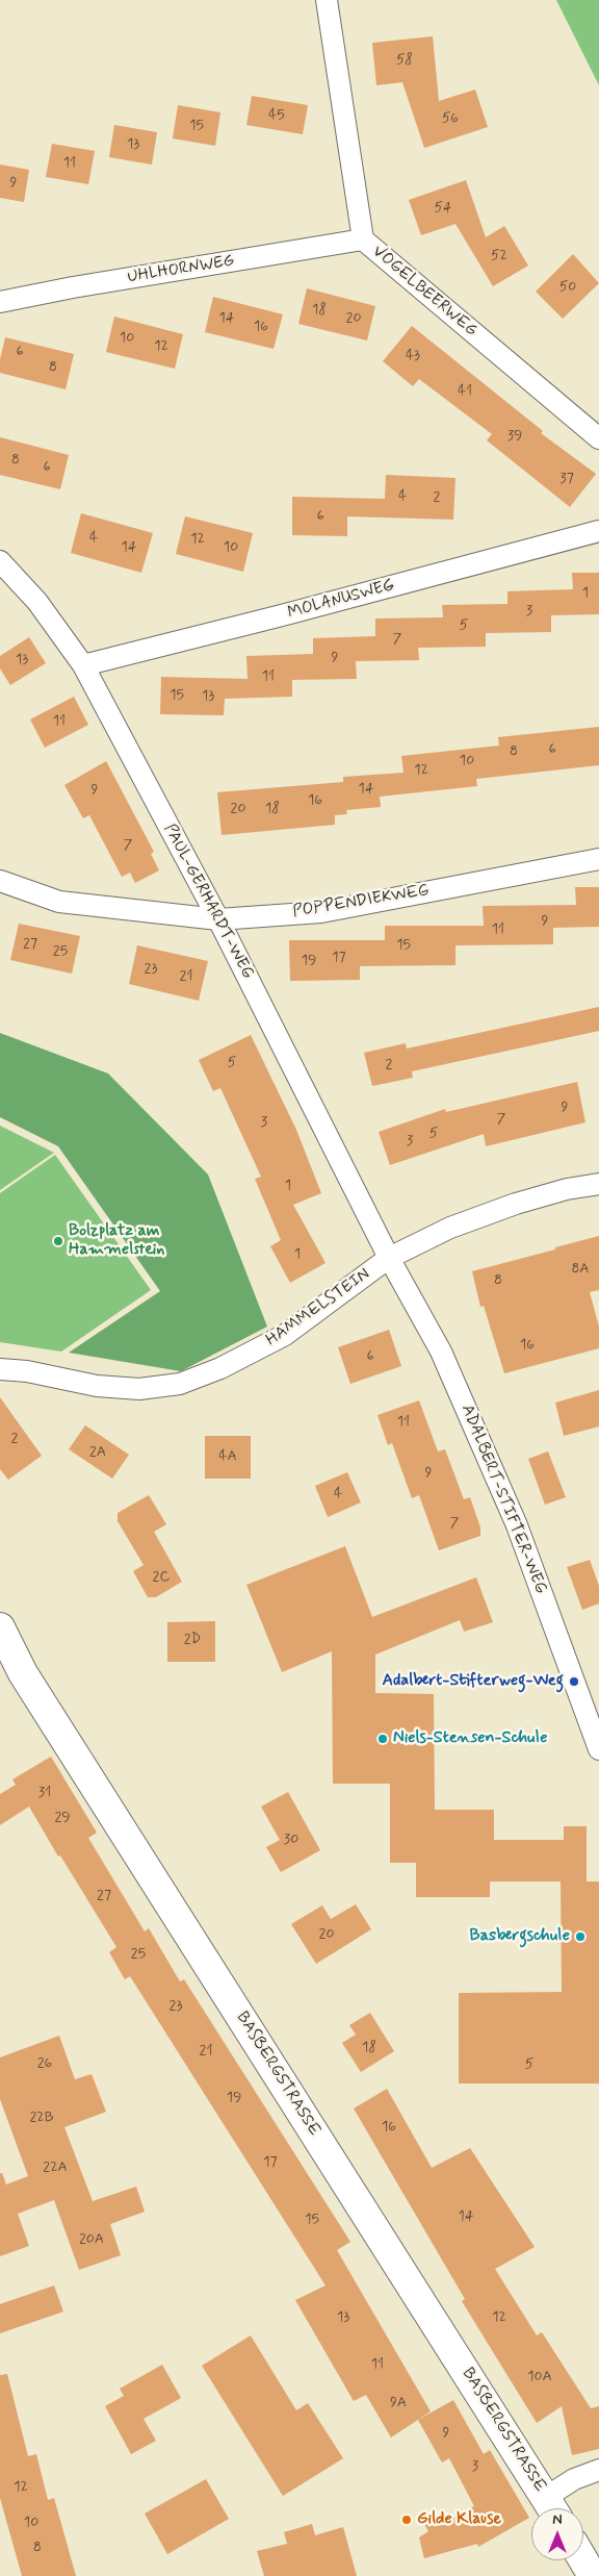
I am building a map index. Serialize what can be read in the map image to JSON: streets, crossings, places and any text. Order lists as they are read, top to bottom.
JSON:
{
  "streets": {
    "main road": ["BASBERGSTRASSE"],
    "street": [
      "UHLHORNWEG",
      "VOGELBEERWEG",
      "MOLANUSWEG",
      "PAUL-GERHARDT-WEG",
      "POPPENDIEKWEG",
      "HAMMELSTEIN",
      "ADALBERT-STIFTER-WEG"
    ]
  },
  "crossings": [
    ["UHLHORNWEG", "VOGELBEERWEG"],
    ["MOLANUSWEG", "PAUL-GERHARDT-WEG"],
    ["PAUL-GERHARDT-WEG", "POPPENDIEKWEG"],
    ["PAUL-GERHARDT-WEG", "HAMMELSTEIN"],
    ["PAUL-GERHARDT-WEG", "ADALBERT-STIFTER-WEG"],
    ["HAMMELSTEIN", "ADALBERT-STIFTER-WEG"]
  ],
  "places": [
    "Bolzplatz am Hammelstein",
    "Adalbert-Stifterweg-Weg",
    "Niels-Stensen-Schule",
    "Basbergschule",
    "Gilde Klause"
  ],
  "house_numbers": [
    "58",
    "45",
    "56",
    "15",
    "13",
    "11",
    "9",
    "54",
    "52",
    "50",
    "18",
    "14",
    "20",
    "16",
    "10",
    "12",
    "6",
    "43",
    "8",
    "41",
    "39",
    "8",
    "6",
    "37",
    "4",
    "2",
    "6",
    "4",
    "12",
    "14",
    "10",
    "1",
    "3",
    "5",
    "7",
    "9",
    "13",
    "11",
    "15",
    "13",
    "11",
    "6",
    "8",
    "10",
    "12",
    "14",
    "9",
    "16",
    "20",
    "18",
    "7",
    "9",
    "11",
    "27",
    "15",
    "25",
    "17",
    "19",
    "23",
    "21",
    "5",
    "2",
    "9",
    "7",
    "3",
    "5",
    "3",
    "1",
    "1",
    "8A",
    "8",
    "16",
    "6",
    "11",
    "2",
    "2A",
    "4A",
    "9",
    "4",
    "7",
    "2C",
    "2D",
    "31",
    "29",
    "30",
    "27",
    "20",
    "25",
    "23",
    "18",
    "21",
    "26",
    "5",
    "19",
    "22B",
    "16",
    "17",
    "22A",
    "14",
    "15",
    "20A",
    "13",
    "12",
    "11",
    "10A",
    "9A",
    "9",
    "3",
    "12",
    "10",
    "8"
  ],
  "north": "top"
}
